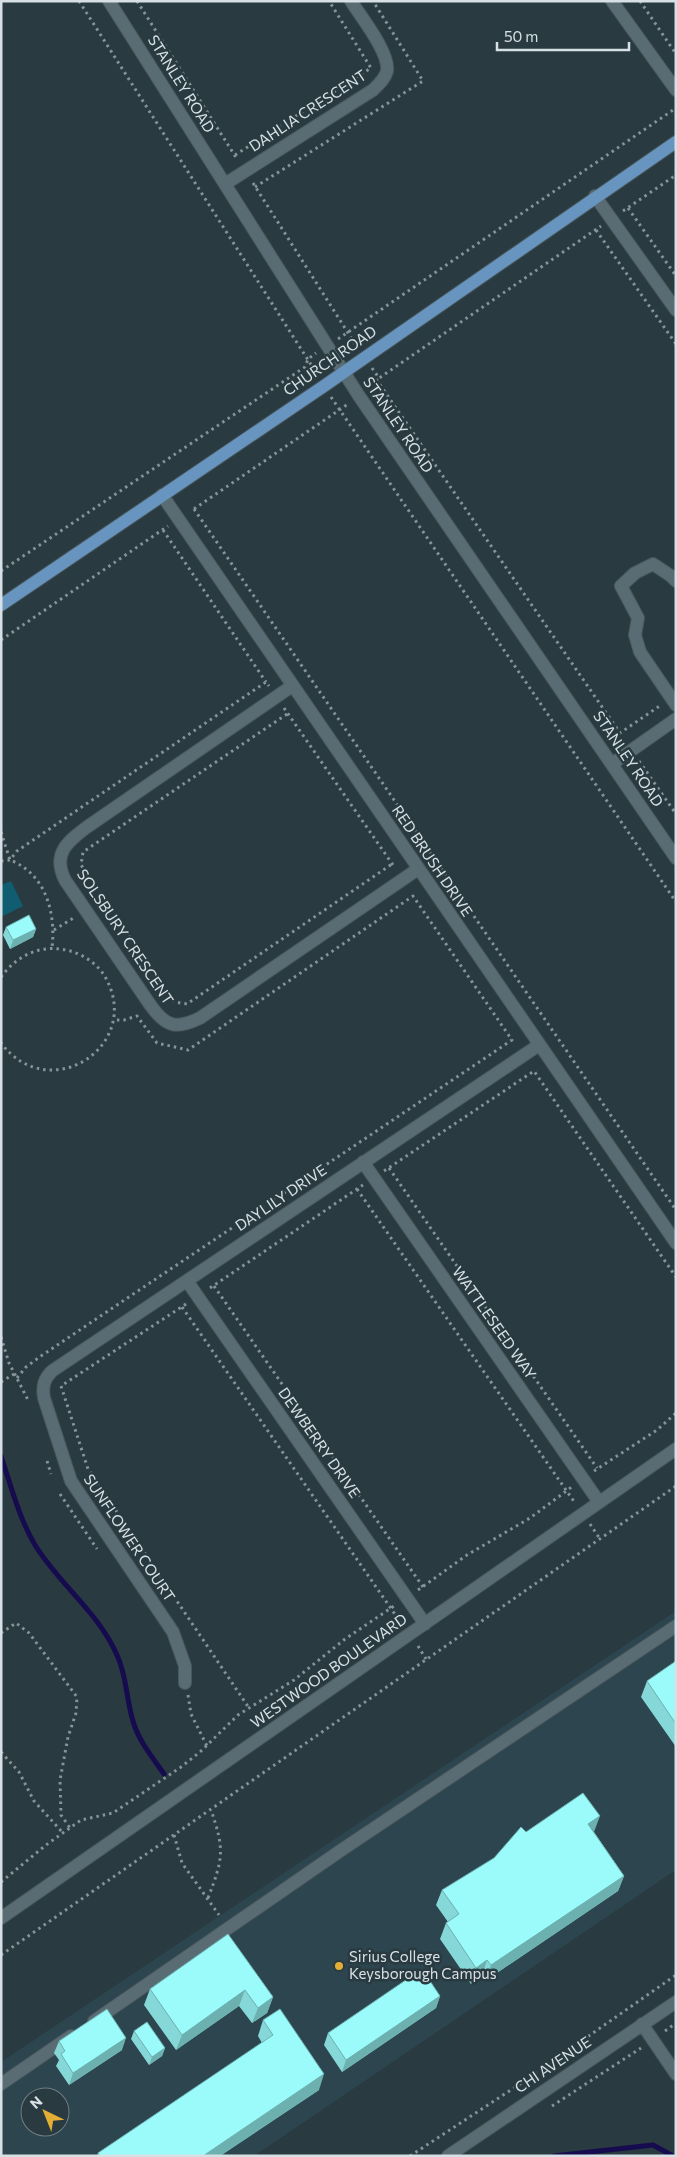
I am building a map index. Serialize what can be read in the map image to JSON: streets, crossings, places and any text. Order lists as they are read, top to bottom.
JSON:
{
  "streets": {
    "main road": ["CHURCH ROAD"],
    "street": [
      "STANLEY ROAD",
      "DAHLIA CRESCENT",
      "RED BRUSH DRIVE",
      "SOLSBURY CRESCENT",
      "DAYLILY DRIVE",
      "WATTLESEED WAY",
      "DEWBERRY DRIVE",
      "SUNFLOWER COURT",
      "WESTWOOD BOULEVARD",
      "CHI AVENUE"
    ]
  },
  "crossings": [
    ["STANLEY ROAD", "DAHLIA CRESCENT"],
    ["STANLEY ROAD", "CHURCH ROAD"],
    ["CHURCH ROAD", "RED BRUSH DRIVE"],
    ["RED BRUSH DRIVE", "SOLSBURY CRESCENT"],
    ["RED BRUSH DRIVE", "DAYLILY DRIVE"],
    ["DAYLILY DRIVE", "WATTLESEED WAY"],
    ["DAYLILY DRIVE", "DEWBERRY DRIVE"],
    ["DAYLILY DRIVE", "SUNFLOWER COURT"],
    ["WATTLESEED WAY", "WESTWOOD BOULEVARD"],
    ["DEWBERRY DRIVE", "WESTWOOD BOULEVARD"]
  ],
  "places": ["Sirius College Keysborough Campus"],
  "scale_bar": "50 m",
  "north": "top left"
}
